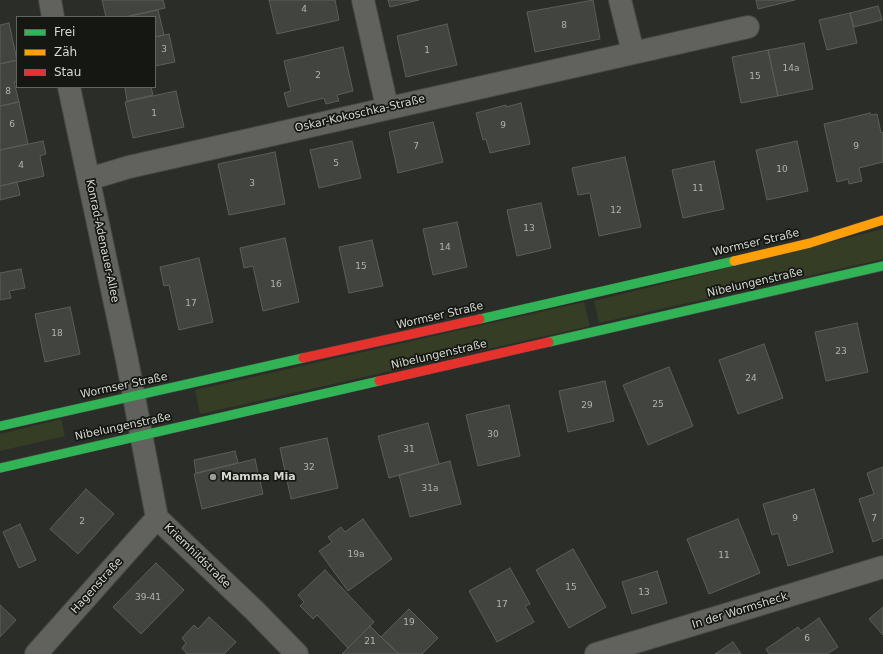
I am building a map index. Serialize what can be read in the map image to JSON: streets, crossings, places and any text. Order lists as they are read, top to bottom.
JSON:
{
  "streets": {
    "street": [
      "Oskar-Kokoschka-Straße",
      "Konrad-Adenauer-Allee",
      "Wormser Straße",
      "Nibelungenstraße",
      "Kriemhildstraße",
      "Hagenstraße",
      "In der Wormsheck"
    ]
  },
  "crossings": [
    ["Oskar-Kokoschka-Straße", "Konrad-Adenauer-Allee"],
    ["Konrad-Adenauer-Allee", "Wormser Straße"],
    ["Konrad-Adenauer-Allee", "Nibelungenstraße"],
    ["Konrad-Adenauer-Allee", "Kriemhildstraße"],
    ["Nibelungenstraße", "Kriemhildstraße"],
    ["Kriemhildstraße", "Hagenstraße"]
  ],
  "places": ["Mamma Mia"],
  "house_numbers": [
    "4",
    "8",
    "3",
    "1",
    "14a",
    "2",
    "15",
    "8",
    "1",
    "6",
    "9",
    "7",
    "9",
    "5",
    "4",
    "10",
    "3",
    "11",
    "12",
    "13",
    "14",
    "15",
    "16",
    "17",
    "18",
    "23",
    "24",
    "25",
    "29",
    "30",
    "31",
    "32",
    "31a",
    "9",
    "7",
    "2",
    "19a",
    "11",
    "15",
    "13",
    "39-41",
    "17",
    "19",
    "6",
    "21"
  ],
  "legend": ["Frei", "Zäh", "Stau"]
}
